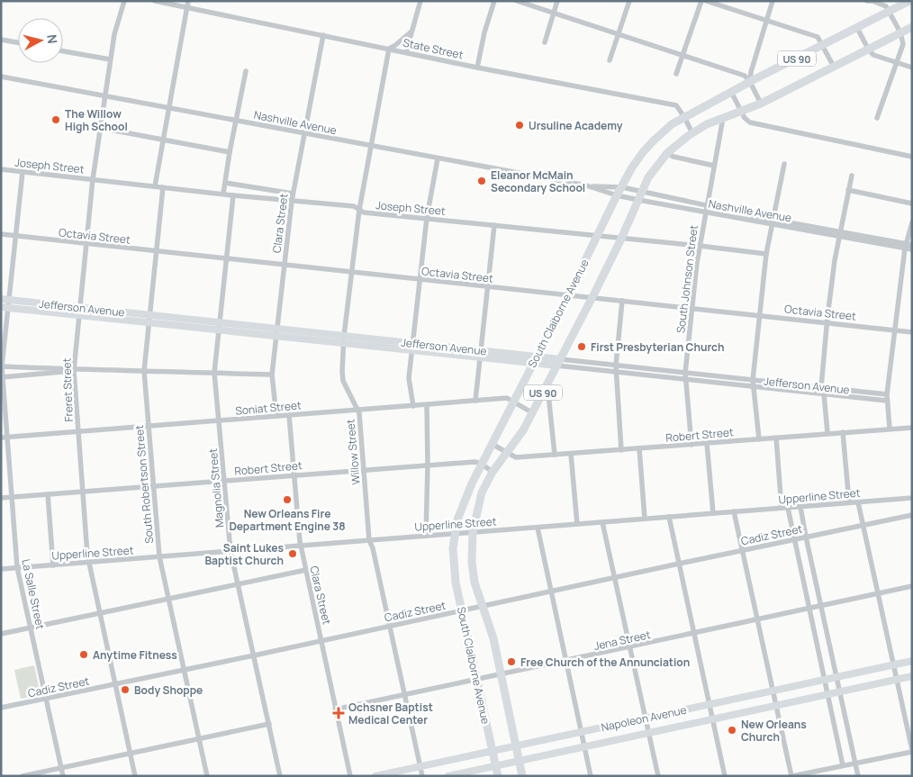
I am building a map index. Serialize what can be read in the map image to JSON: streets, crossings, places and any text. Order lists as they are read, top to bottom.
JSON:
{
  "streets": {
    "main road": [
      "US 90",
      "Jefferson Avenue",
      "South Claiborne Avenue",
      "Napoleon Avenue"
    ],
    "street": [
      "State Street",
      "Nashville Avenue",
      "Joseph Street",
      "Clara Street",
      "Octavia Street",
      "South Johnson Street",
      "Freret Street",
      "Soniat Street",
      "Robert Street",
      "Willow Street",
      "South Robertson Street",
      "Magnolia Street",
      "Upperline Street",
      "Cadiz Street",
      "La Salle Street",
      "Jena Street"
    ]
  },
  "crossings": [
    ["State Street", "Clara Street"],
    ["State Street", "South Claiborne Avenue"],
    ["State Street", "Willow Street"],
    ["Nashville Avenue", "Clara Street"],
    ["Nashville Avenue", "South Johnson Street"],
    ["Nashville Avenue", "South Claiborne Avenue"],
    ["Nashville Avenue", "Freret Street"],
    ["Nashville Avenue", "Willow Street"],
    ["Joseph Street", "Clara Street"],
    ["Joseph Street", "South Johnson Street"],
    ["Joseph Street", "South Claiborne Avenue"],
    ["Joseph Street", "Freret Street"],
    ["Joseph Street", "Willow Street"],
    ["Joseph Street", "South Robertson Street"],
    ["Joseph Street", "Magnolia Street"],
    ["Joseph Street", "La Salle Street"],
    ["Clara Street", "Octavia Street"],
    ["Clara Street", "Jefferson Avenue"],
    ["Clara Street", "Soniat Street"],
    ["Clara Street", "Robert Street"],
    ["Clara Street", "Upperline Street"],
    ["Clara Street", "Cadiz Street"],
    ["Clara Street", "Jena Street"],
    ["Octavia Street", "South Johnson Street"],
    ["Octavia Street", "South Claiborne Avenue"],
    ["Octavia Street", "Freret Street"],
    ["Octavia Street", "Willow Street"],
    ["Octavia Street", "South Robertson Street"],
    ["Octavia Street", "Magnolia Street"],
    ["Octavia Street", "La Salle Street"],
    ["South Johnson Street", "Jefferson Avenue"],
    ["South Johnson Street", "South Claiborne Avenue"],
    ["South Johnson Street", "Robert Street"],
    ["Jefferson Avenue", "South Claiborne Avenue"],
    ["Jefferson Avenue", "Freret Street"],
    ["Jefferson Avenue", "Willow Street"],
    ["Jefferson Avenue", "South Robertson Street"],
    ["Jefferson Avenue", "Magnolia Street"],
    ["Jefferson Avenue", "La Salle Street"],
    ["South Claiborne Avenue", "Soniat Street"],
    ["South Claiborne Avenue", "Robert Street"],
    ["South Claiborne Avenue", "Upperline Street"],
    ["South Claiborne Avenue", "Cadiz Street"],
    ["South Claiborne Avenue", "Jena Street"],
    ["South Claiborne Avenue", "Napoleon Avenue"],
    ["Freret Street", "Soniat Street"],
    ["Freret Street", "Robert Street"],
    ["Freret Street", "Upperline Street"],
    ["Freret Street", "Cadiz Street"],
    ["Soniat Street", "Willow Street"],
    ["Soniat Street", "South Robertson Street"],
    ["Soniat Street", "Magnolia Street"],
    ["Soniat Street", "La Salle Street"],
    ["Robert Street", "Willow Street"],
    ["Robert Street", "South Robertson Street"],
    ["Robert Street", "Magnolia Street"],
    ["Robert Street", "La Salle Street"],
    ["Willow Street", "Upperline Street"],
    ["Willow Street", "Cadiz Street"],
    ["Willow Street", "Jena Street"],
    ["Willow Street", "Napoleon Avenue"],
    ["South Robertson Street", "Upperline Street"],
    ["South Robertson Street", "Cadiz Street"],
    ["Magnolia Street", "Upperline Street"],
    ["Magnolia Street", "Cadiz Street"],
    ["Upperline Street", "La Salle Street"],
    ["Cadiz Street", "La Salle Street"]
  ],
  "places": {
    "other": [
      "The Willow High School",
      "Ursuline Academy",
      "Eleanor McMain Secondary School",
      "First Presbyterian Church",
      "New Orleans Fire Department Engine 38",
      "Saint Lukes Baptist Church",
      "Anytime Fitness",
      "Free Church of the Annunciation",
      "Body Shoppe",
      "New Orleans Church"
    ],
    "health": ["Ochsner Baptist Medical Center"]
  },
  "north": "right"
}
